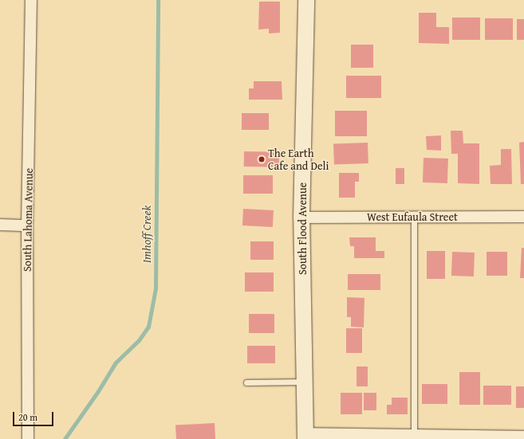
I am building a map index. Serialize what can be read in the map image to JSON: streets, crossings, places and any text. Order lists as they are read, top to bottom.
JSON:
{
  "streets": {
    "street": ["West Eufaula Street", "South Lahoma Avenue", "South Flood Avenue"]
  },
  "crossings": [
    ["West Eufaula Street", "South Flood Avenue"]
  ],
  "water": ["Imhoff Creek"],
  "places": ["The Earth Cafe and Deli"],
  "scale_bar": "20 m"
}
